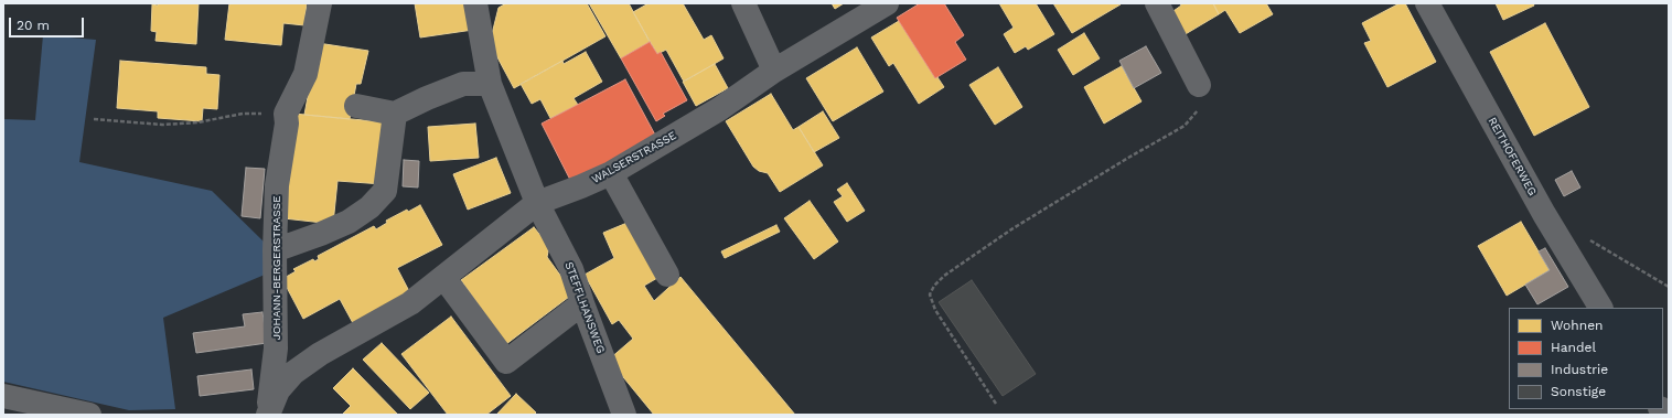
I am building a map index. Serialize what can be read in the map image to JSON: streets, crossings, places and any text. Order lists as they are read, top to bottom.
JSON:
{
  "streets": {
    "street": [
      "REITHOFERWEG",
      "WALSERSTRASSE",
      "JOHANN-BERGERSTRASSE",
      "STEFFLHANSWEG"
    ]
  },
  "crossings": [
    ["WALSERSTRASSE", "JOHANN-BERGERSTRASSE"],
    ["WALSERSTRASSE", "STEFFLHANSWEG"]
  ],
  "legend": [
    "Wohnen",
    "Handel",
    "Industrie",
    "Sonstige"
  ],
  "scale_bar": "20 m"
}
